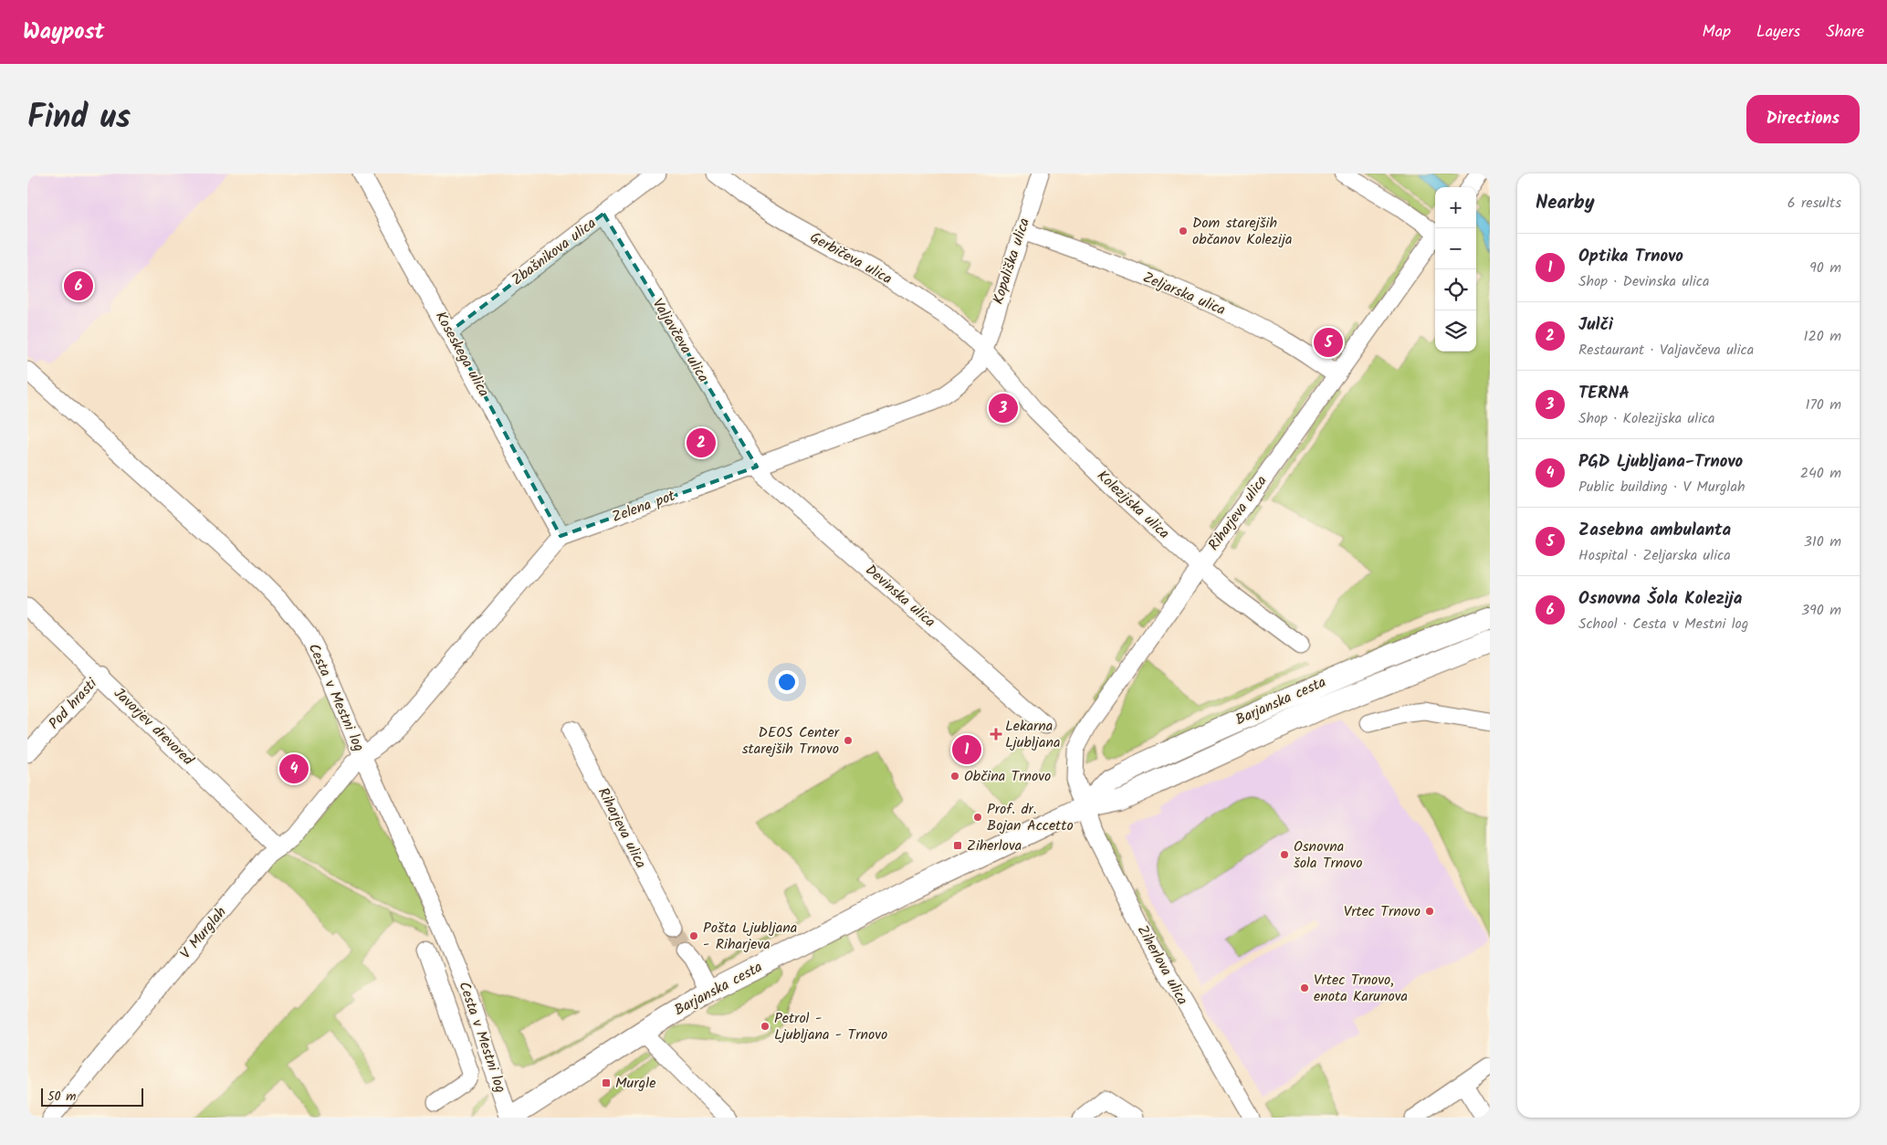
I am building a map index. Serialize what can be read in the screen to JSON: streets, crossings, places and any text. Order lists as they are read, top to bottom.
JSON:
{
  "streets": {
    "main road": ["Barjanska cesta"],
    "street": [
      "Zbašnikova ulica",
      "Gerbičeva ulica",
      "Kopališka ulica",
      "Zeljarska ulica",
      "Valjavčeva ulica",
      "Koseskega ulica",
      "Kolezijska ulica",
      "Zelena pot",
      "Riharjeva ulica",
      "Devinska ulica",
      "Cesta v Mestni log",
      "Pod hrasti",
      "Javorjev drevored",
      "V Murglah",
      "Ziherlova ulica"
    ]
  },
  "crossings": [
    ["Zbašnikova ulica", "Valjavčeva ulica"],
    ["Zbašnikova ulica", "Koseskega ulica"],
    ["Gerbičeva ulica", "Kopališka ulica"],
    ["Gerbičeva ulica", "Kolezijska ulica"],
    ["Gerbičeva ulica", "Zelena pot"],
    ["Kopališka ulica", "Zeljarska ulica"],
    ["Kopališka ulica", "Kolezijska ulica"],
    ["Kopališka ulica", "Zelena pot"],
    ["Zeljarska ulica", "Riharjeva ulica"],
    ["Valjavčeva ulica", "Zelena pot"],
    ["Valjavčeva ulica", "Devinska ulica"],
    ["Koseskega ulica", "Zelena pot"],
    ["Kolezijska ulica", "Zelena pot"],
    ["Kolezijska ulica", "Riharjeva ulica"],
    ["Zelena pot", "Devinska ulica"],
    ["Zelena pot", "Cesta v Mestni log"],
    ["Zelena pot", "V Murglah"],
    ["Riharjeva ulica", "Barjanska cesta"],
    ["Riharjeva ulica", "Ziherlova ulica"],
    ["Cesta v Mestni log", "Barjanska cesta"],
    ["Cesta v Mestni log", "V Murglah"],
    ["Barjanska cesta", "Ziherlova ulica"],
    ["Pod hrasti", "Javorjev drevored"],
    ["Javorjev drevored", "V Murglah"]
  ],
  "places": {
    "other": [
      "Dom starejših občanov Kolezija",
      "DEOS Center starejših Trnovo",
      "Občina Trnovo",
      "Prof. dr. Bojan Accetto",
      "Osnovna šola Trnovo",
      "Vrtec Trnovo",
      "Pošta Ljubljana - Riharjeva",
      "Vrtec Trnovo, enota Karunova",
      "Petrol - Ljubljana - Trnovo"
    ],
    "health": ["Lekarna Ljubljana"],
    "transit": ["Ziherlova", "Murgle"]
  },
  "scale_bar": "50 m",
  "page": {
    "header": "Waypost",
    "nav": ["Map", "Layers", "Share"],
    "title": "Find us",
    "buttons": "Directions",
    "heading": ["Nearby", "6 results"],
    "map_buttons": ["+", "−"],
    "list": [
      {
        "mark": "1",
        "name": "Optika Trnovo",
        "note": "Shop · Devinska ulica",
        "value": "90 m"
      },
      {
        "mark": "2",
        "name": "Julči",
        "note": "Restaurant · Valjavčeva ulica",
        "value": "120 m"
      },
      {
        "mark": "3",
        "name": "TERNA",
        "note": "Shop · Kolezijska ulica",
        "value": "170 m"
      },
      {
        "mark": "4",
        "name": "PGD Ljubljana-Trnovo",
        "note": "Public building · V Murglah",
        "value": "240 m"
      },
      {
        "mark": "5",
        "name": "Zasebna ambulanta",
        "note": "Hospital · Zeljarska ulica",
        "value": "310 m"
      },
      {
        "mark": "6",
        "name": "Osnovna Šola Kolezija",
        "note": "School · Cesta v Mestni log",
        "value": "390 m"
      }
    ],
    "pins": [
      "6",
      "5",
      "3",
      "2",
      "1",
      "4"
    ],
    "scale": "50 m"
  }
}
